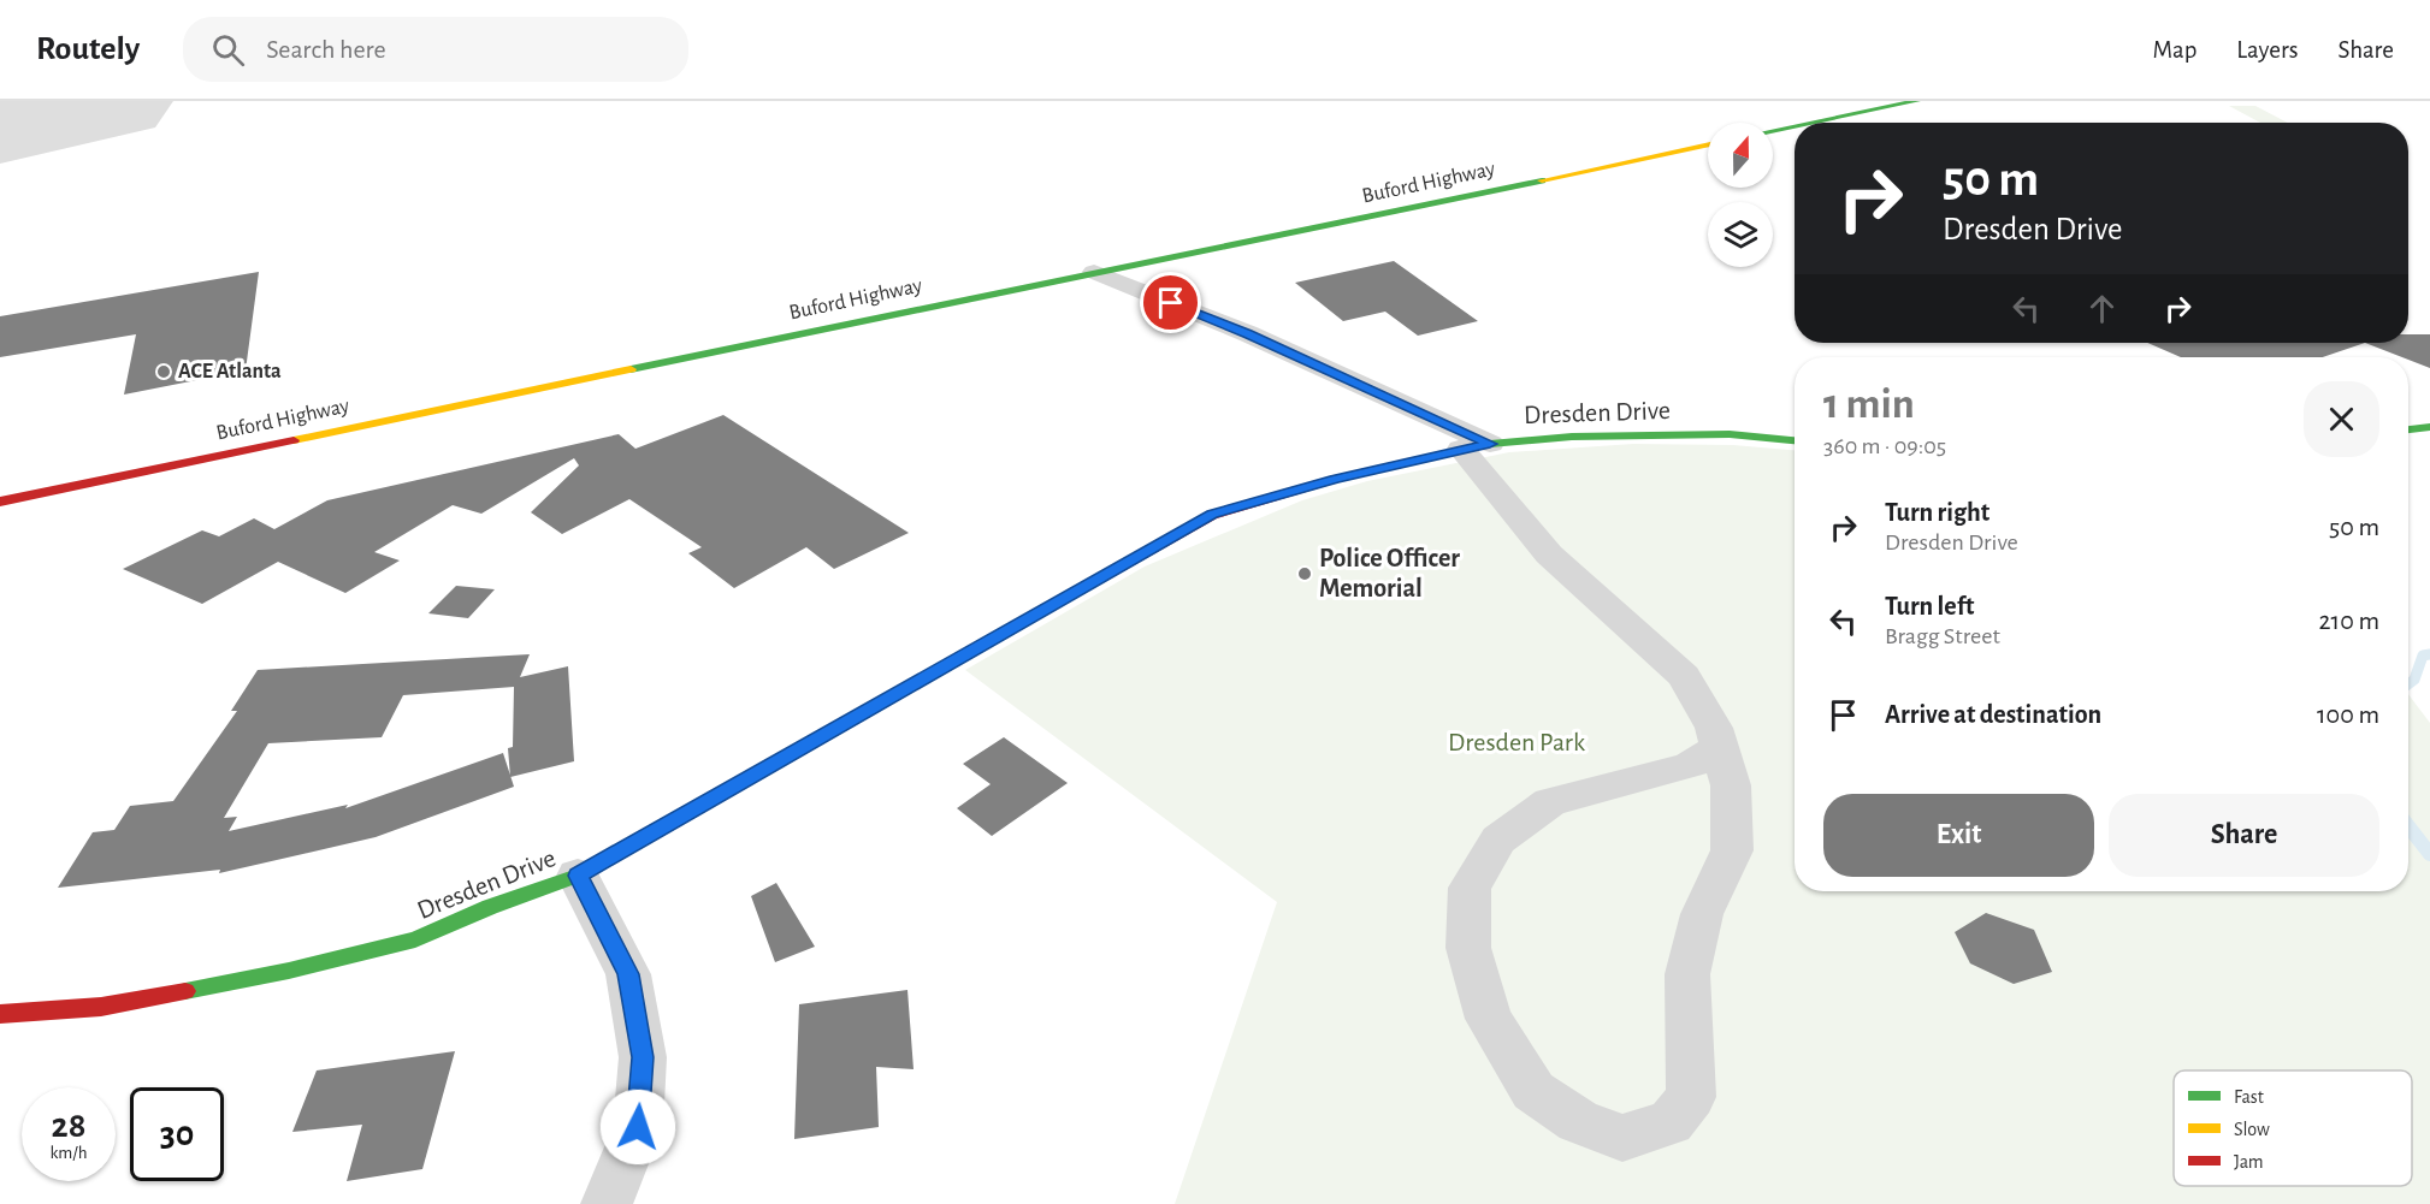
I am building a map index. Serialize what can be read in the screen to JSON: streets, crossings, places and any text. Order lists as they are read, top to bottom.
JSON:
{
  "streets": {
    "main road": ["Buford Highway", "Dresden Drive"]
  },
  "parks": ["Dresden Park"],
  "places": ["ACE Atlanta", "Police Officer Memorial"],
  "legend": ["Fast", "Slow", "Jam"],
  "north": "top",
  "page": {
    "header": "Routely",
    "search": "Search here",
    "nav": ["Map", "Layers", "Share"],
    "turn": ["50 m", "Dresden Drive"],
    "heading": ["1 min", "360 m · 09:05"],
    "list": [
      {
        "name": "Turn right",
        "note": "Dresden Drive",
        "value": "50 m"
      },
      {
        "name": "Turn left",
        "note": "Bragg Street",
        "value": "210 m"
      },
      {
        "name": "Arrive at destination",
        "value": "100 m"
      }
    ],
    "buttons": ["Exit", "Share"],
    "speed": "28 km/h",
    "limit": "30"
  }
}
